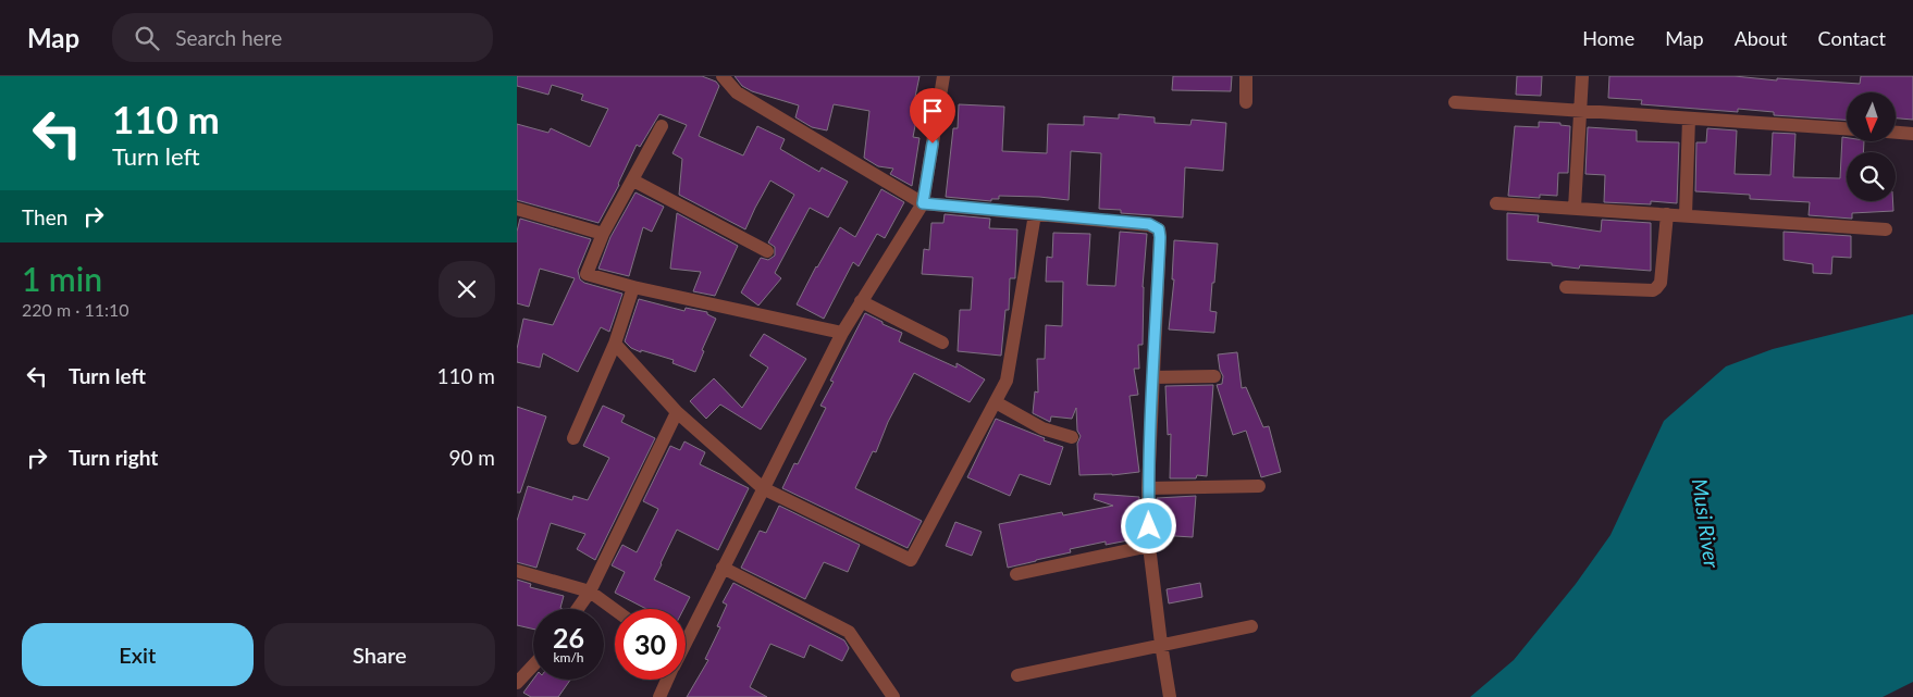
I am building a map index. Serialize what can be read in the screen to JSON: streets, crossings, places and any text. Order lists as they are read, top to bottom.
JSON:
{
  "water": ["Musi River"],
  "north": "bottom",
  "page": {
    "header": "Map",
    "search": "Search here",
    "nav": [
      "Home",
      "Map",
      "About",
      "Contact"
    ],
    "turn": ["110 m", "Turn left"],
    "then": "Then",
    "heading": ["1 min", "220 m · 11:10"],
    "list": [
      {
        "name": "Turn left",
        "value": "110 m"
      },
      {
        "name": "Turn right",
        "value": "90 m"
      }
    ],
    "speed": "26 km/h",
    "limit": "30",
    "buttons": ["Exit", "Share"]
  }
}
